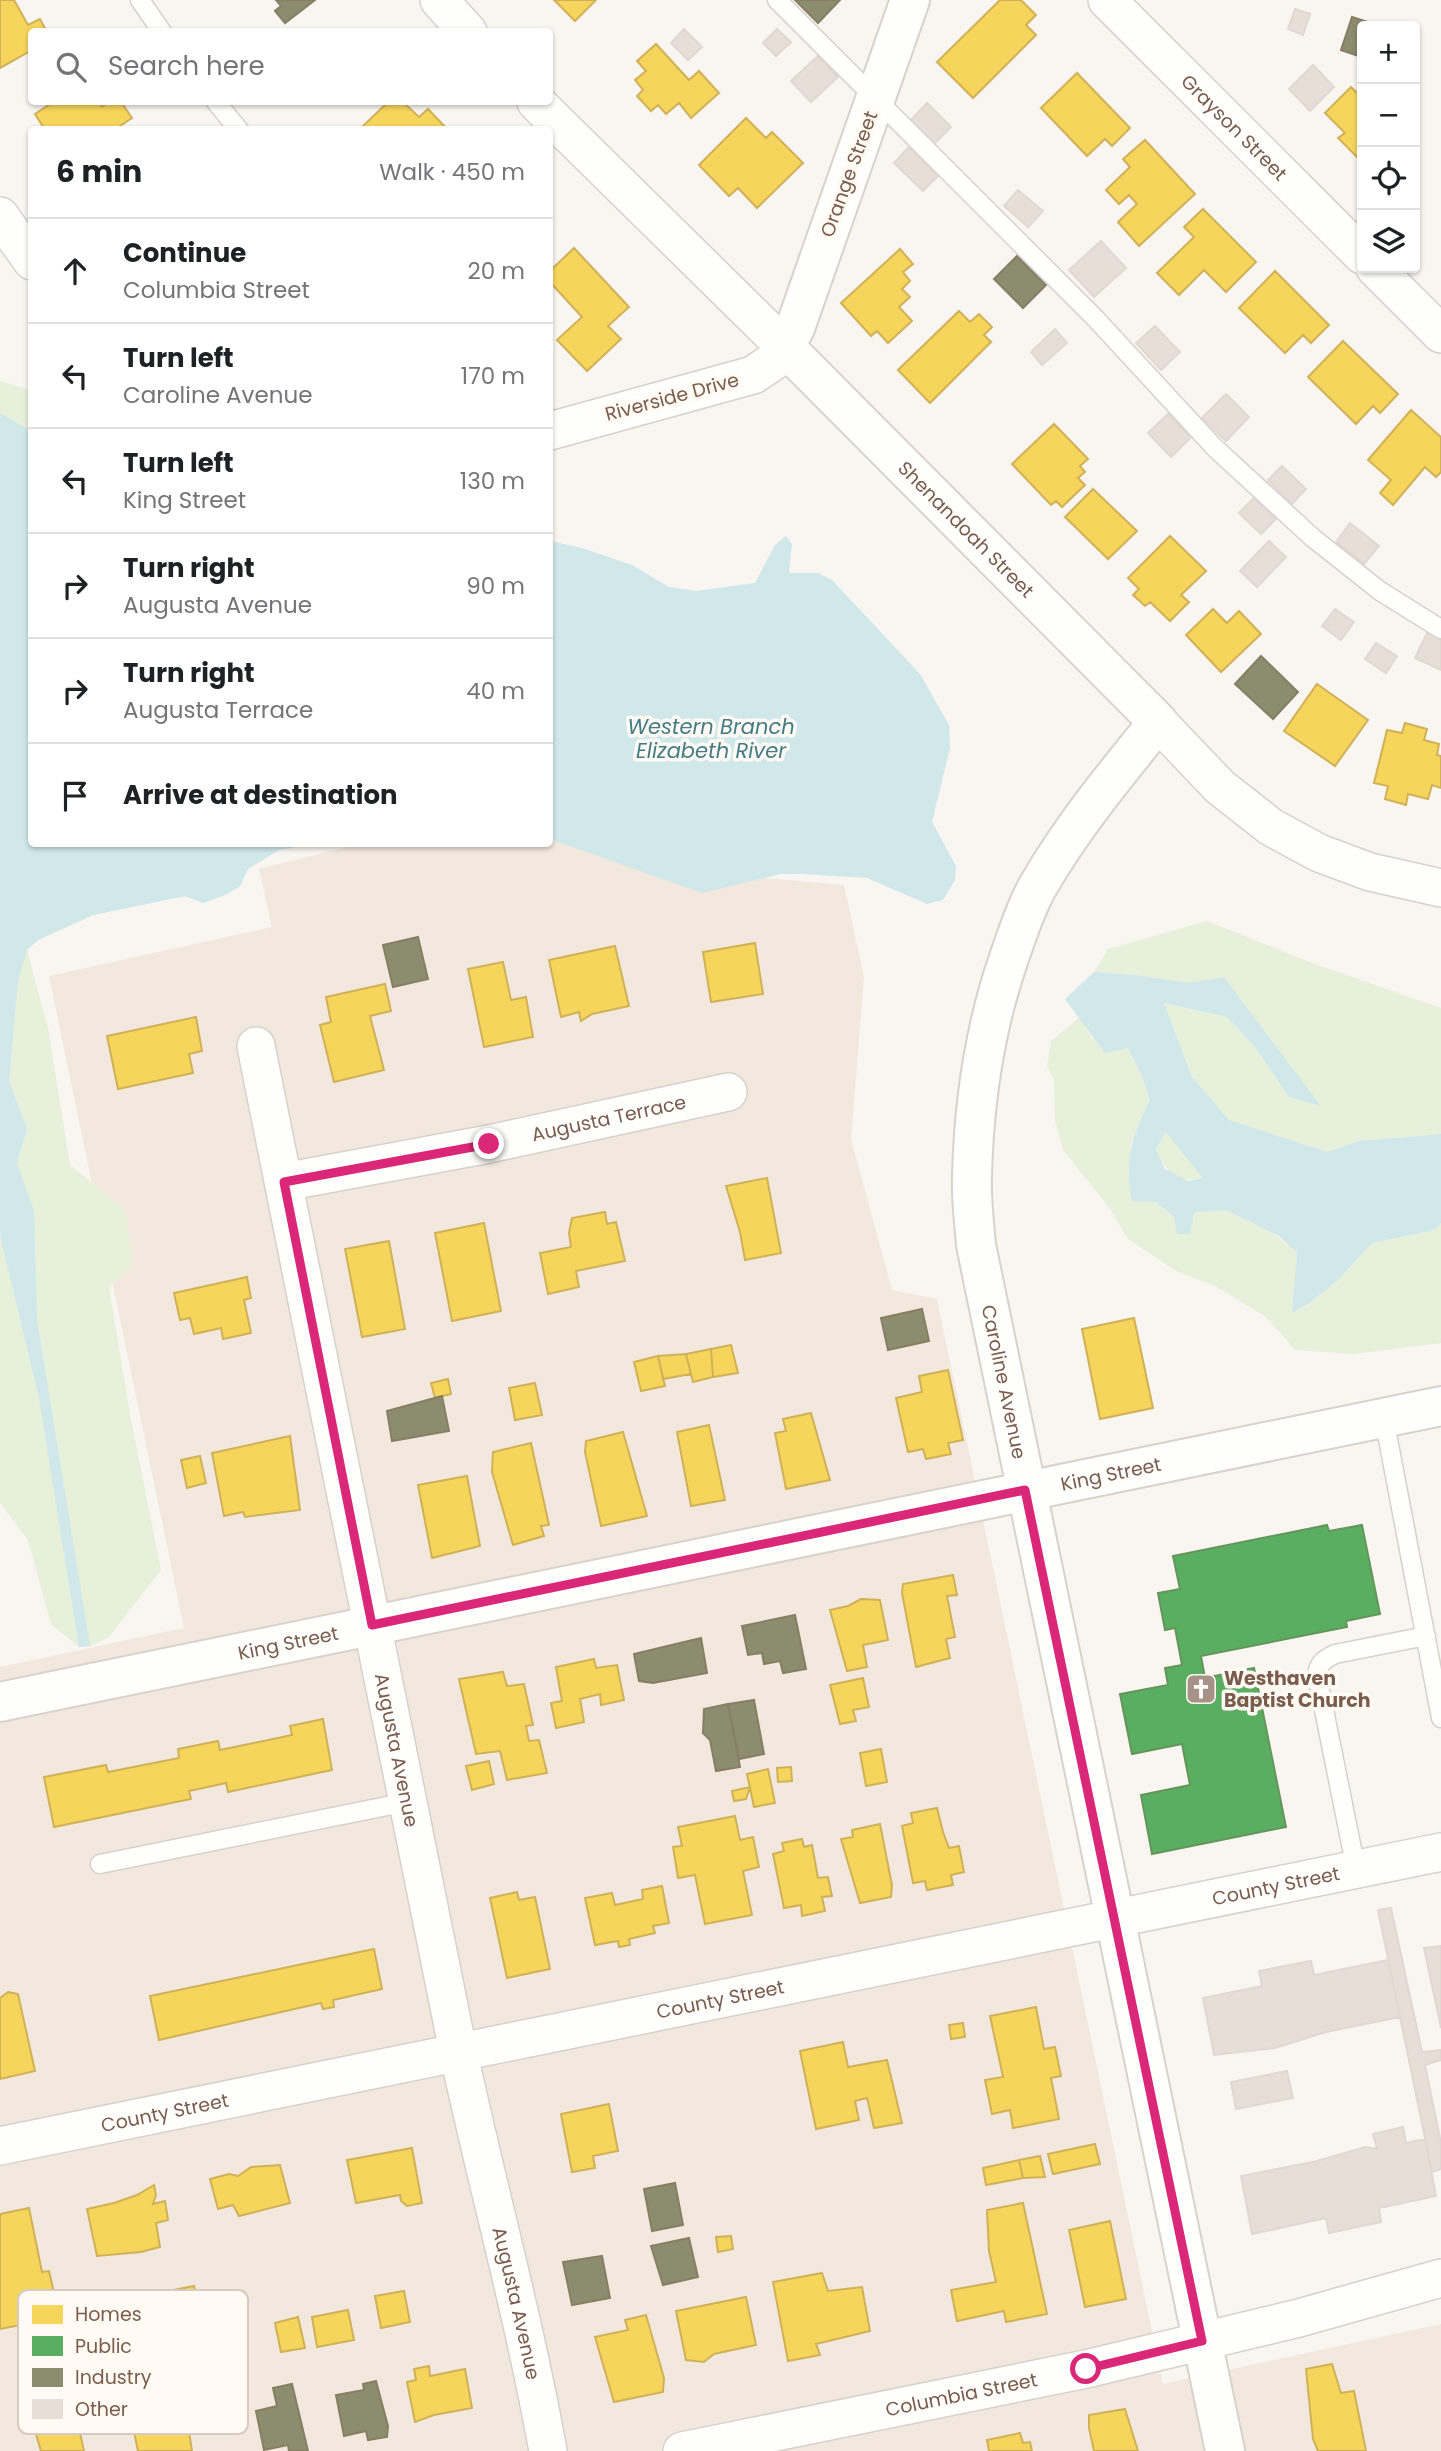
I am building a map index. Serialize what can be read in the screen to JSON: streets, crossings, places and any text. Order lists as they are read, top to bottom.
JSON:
{
  "streets": {
    "street": [
      "Grayson Street",
      "Orange Street",
      "Riverside Drive",
      "Shenandoah Street",
      "Augusta Terrace",
      "Caroline Avenue",
      "King Street",
      "Augusta Avenue",
      "County Street",
      "Columbia Street"
    ]
  },
  "crossings": [
    ["Orange Street", "Riverside Drive"],
    ["Orange Street", "Shenandoah Street"],
    ["Riverside Drive", "Shenandoah Street"],
    ["Shenandoah Street", "Caroline Avenue"],
    ["Augusta Terrace", "Augusta Avenue"],
    ["Caroline Avenue", "King Street"],
    ["Caroline Avenue", "County Street"],
    ["Caroline Avenue", "Columbia Street"],
    ["King Street", "Augusta Avenue"],
    ["Augusta Avenue", "County Street"]
  ],
  "water": ["Western Branch Elizabeth River"],
  "places": {
    "church": ["Westhaven Baptist Church"]
  },
  "legend": [
    "Homes",
    "Public",
    "Industry",
    "Other"
  ],
  "page": {
    "map_buttons": ["+", "−"],
    "search": "Search here",
    "heading": ["6 min", "Walk · 450 m"],
    "list": [
      ["Continue", "Columbia Street", "20 m"],
      ["Turn left", "Caroline Avenue", "170 m"],
      ["Turn left", "King Street", "130 m"],
      ["Turn right", "Augusta Avenue", "90 m"],
      ["Turn right", "Augusta Terrace", "40 m"],
      "Arrive at destination"
    ]
  }
}
